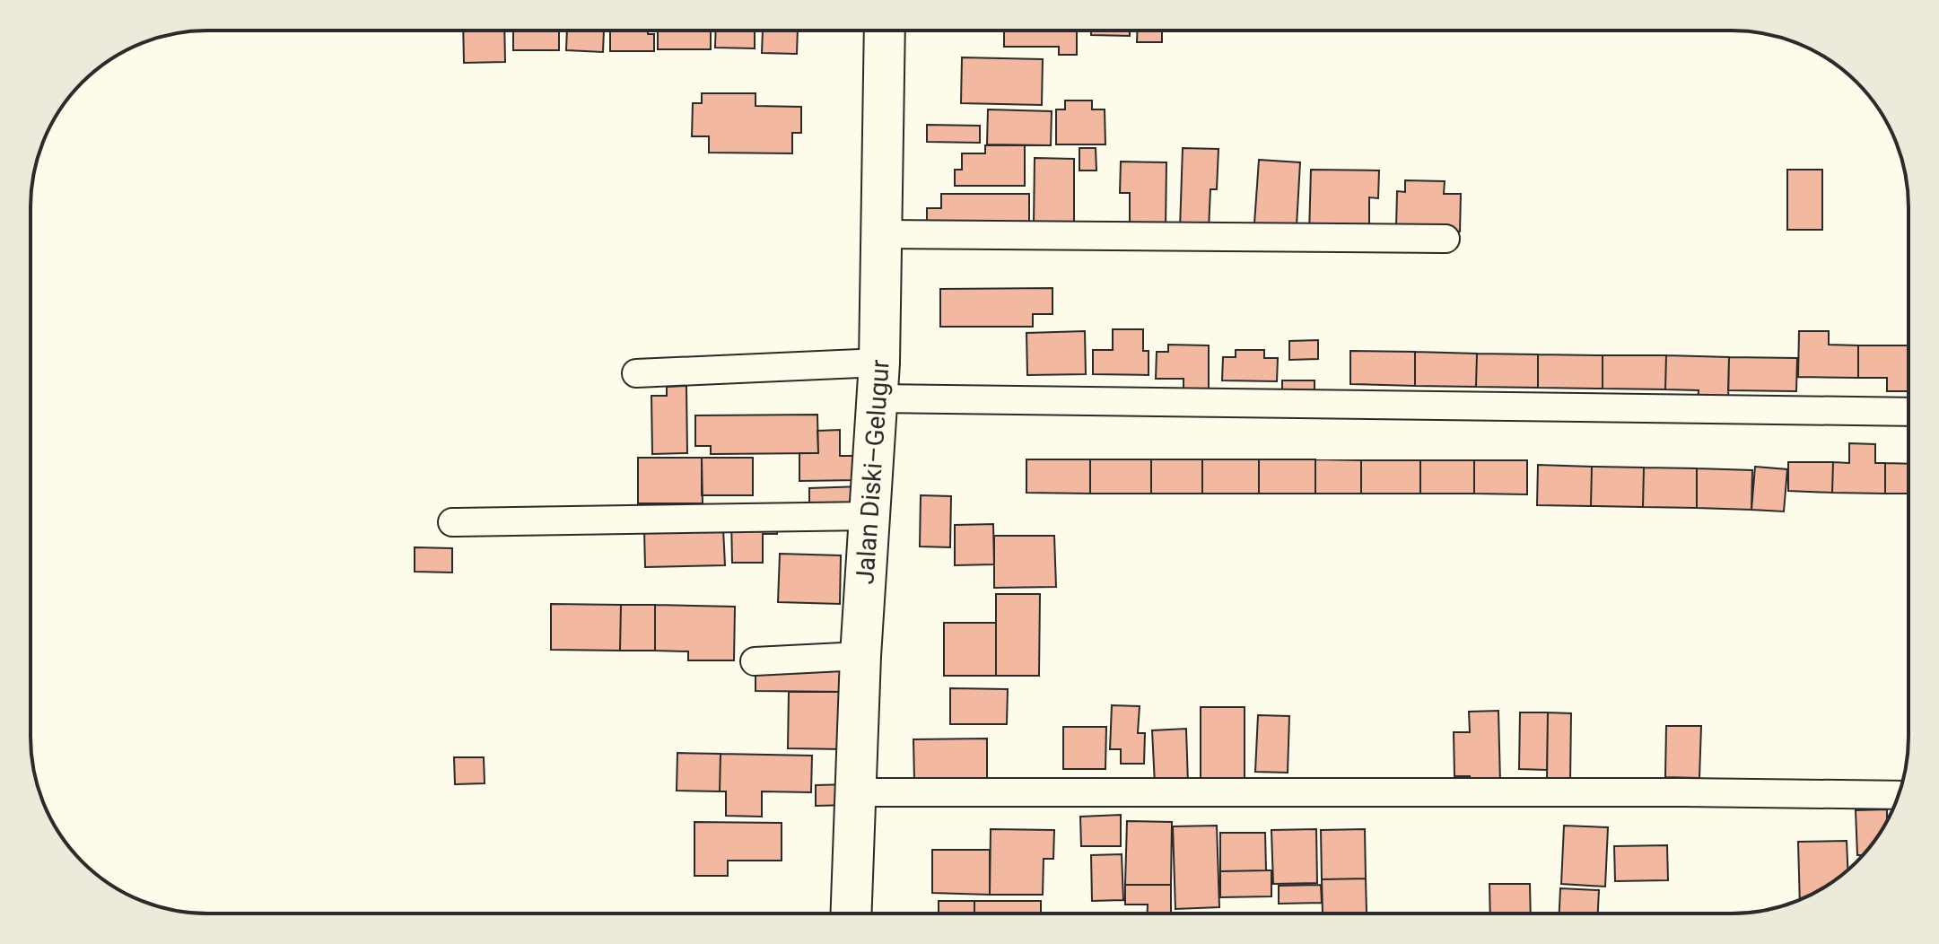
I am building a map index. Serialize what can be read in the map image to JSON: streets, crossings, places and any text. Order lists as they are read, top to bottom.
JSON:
{
  "streets": {
    "main road": ["Jalan Diski–Gelugur"]
  }
}
